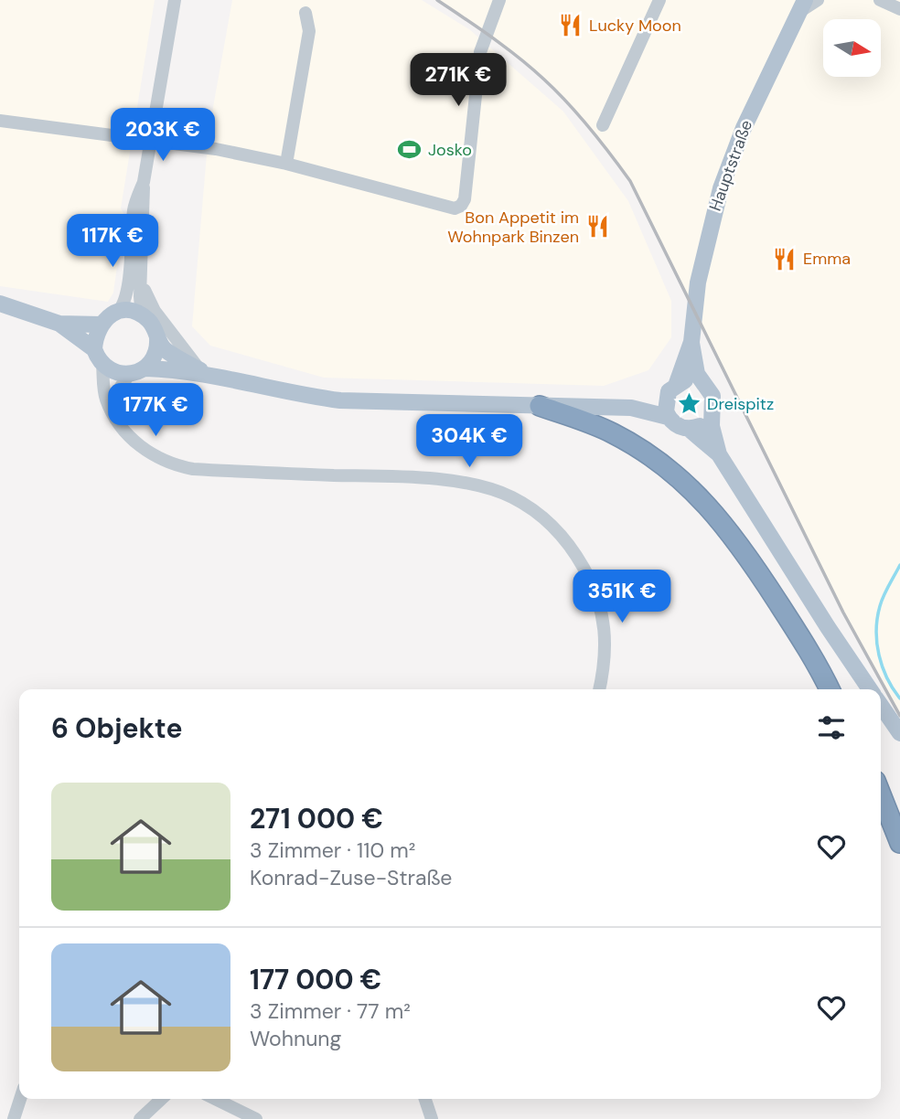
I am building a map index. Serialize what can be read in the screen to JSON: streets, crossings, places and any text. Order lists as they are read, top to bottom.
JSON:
{
  "streets": {
    "main road": ["Hauptstraße"]
  },
  "places": {
    "restaurant": ["Lucky Moon", "Bon Appetit im Wohnpark Binzen", "Emma"],
    "sports": ["Josko"],
    "place": ["Dreispitz"]
  },
  "north": "right",
  "page": {
    "price": [
      "271K €",
      "203K €",
      "117K €",
      "177K €",
      "304K €",
      "351K €"
    ],
    "heading": "6 Objekte",
    "list": [
      {
        "name": "271 000 €",
        "note": "3 Zimmer · 110 m² · Konrad-Zuse-Straße"
      },
      {
        "name": "177 000 €",
        "note": "3 Zimmer · 77 m² · Wohnung"
      }
    ]
  }
}
